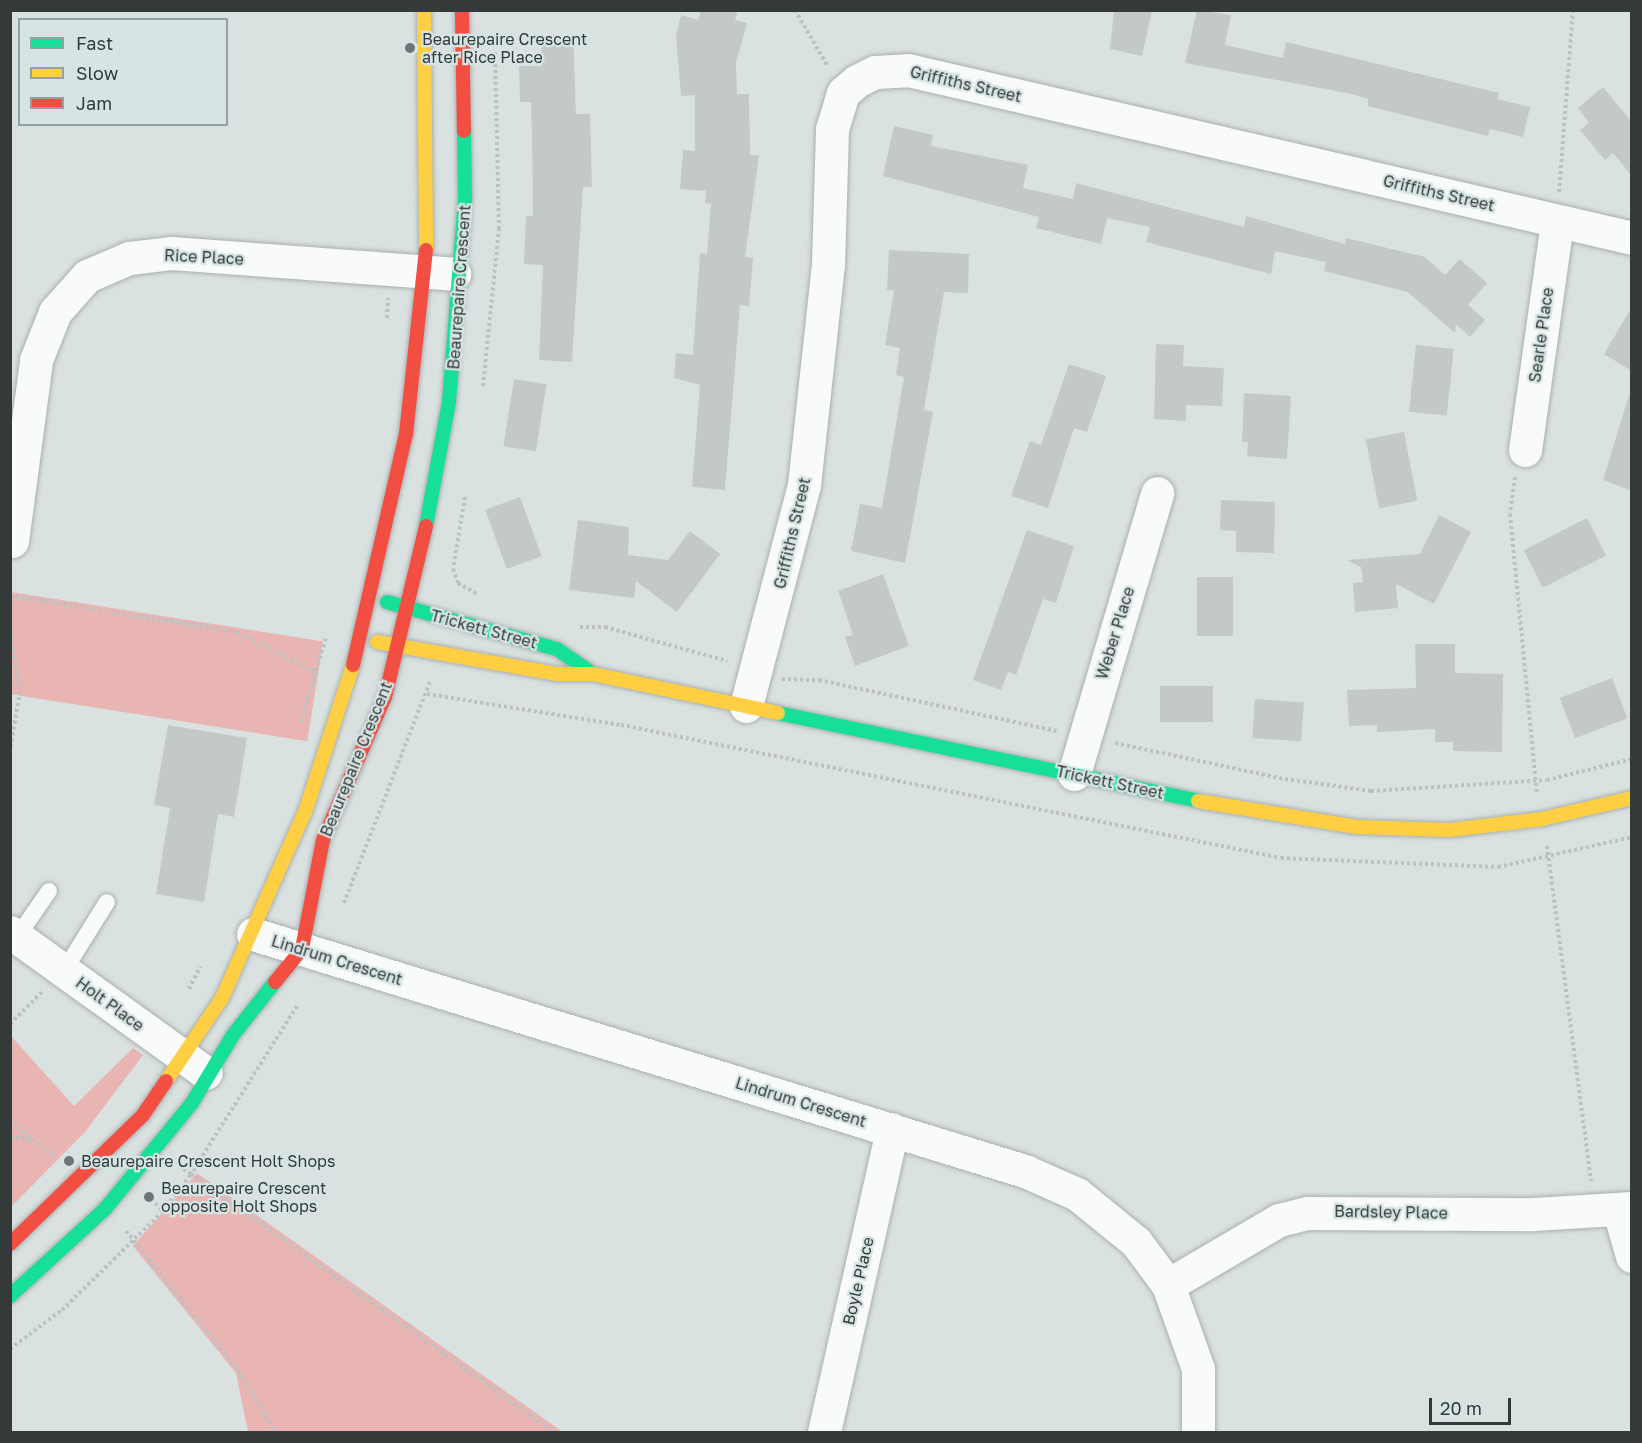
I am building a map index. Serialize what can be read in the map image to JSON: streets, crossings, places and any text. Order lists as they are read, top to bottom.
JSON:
{
  "streets": {
    "street": [
      "Griffiths Street",
      "Rice Place",
      "Beaurepaire Crescent",
      "Searle Place",
      "Trickett Street",
      "Weber Place",
      "Lindrum Crescent",
      "Holt Place",
      "Bardsley Place",
      "Boyle Place"
    ]
  },
  "crossings": [
    ["Griffiths Street", "Searle Place"],
    ["Griffiths Street", "Trickett Street"],
    ["Rice Place", "Beaurepaire Crescent"],
    ["Beaurepaire Crescent", "Trickett Street"],
    ["Beaurepaire Crescent", "Lindrum Crescent"],
    ["Beaurepaire Crescent", "Holt Place"],
    ["Trickett Street", "Weber Place"],
    ["Lindrum Crescent", "Bardsley Place"],
    ["Lindrum Crescent", "Boyle Place"]
  ],
  "places": ["Beaurepaire Crescent after Rice Place", "Beaurepaire Crescent Holt Shops", "Beaurepaire Crescent opposite Holt Shops"],
  "legend": ["Fast", "Slow", "Jam"],
  "scale_bar": "20 m"
}
